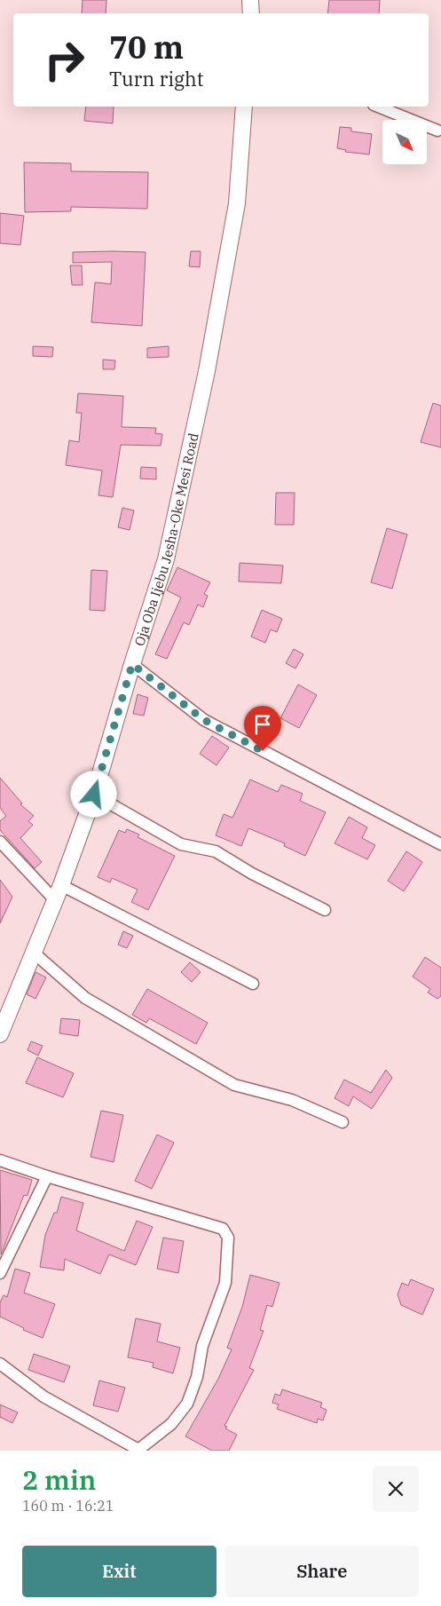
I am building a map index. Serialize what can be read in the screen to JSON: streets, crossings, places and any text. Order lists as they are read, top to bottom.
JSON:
{
  "streets": {
    "main road": ["Oja Oba Ijebu Jesha-Oke Mesi Road"]
  },
  "north": "bottom right",
  "page": {
    "turn": ["70 m", "Turn right"],
    "heading": ["2 min", "160 m · 16:21"],
    "buttons": ["Exit", "Share"]
  }
}
